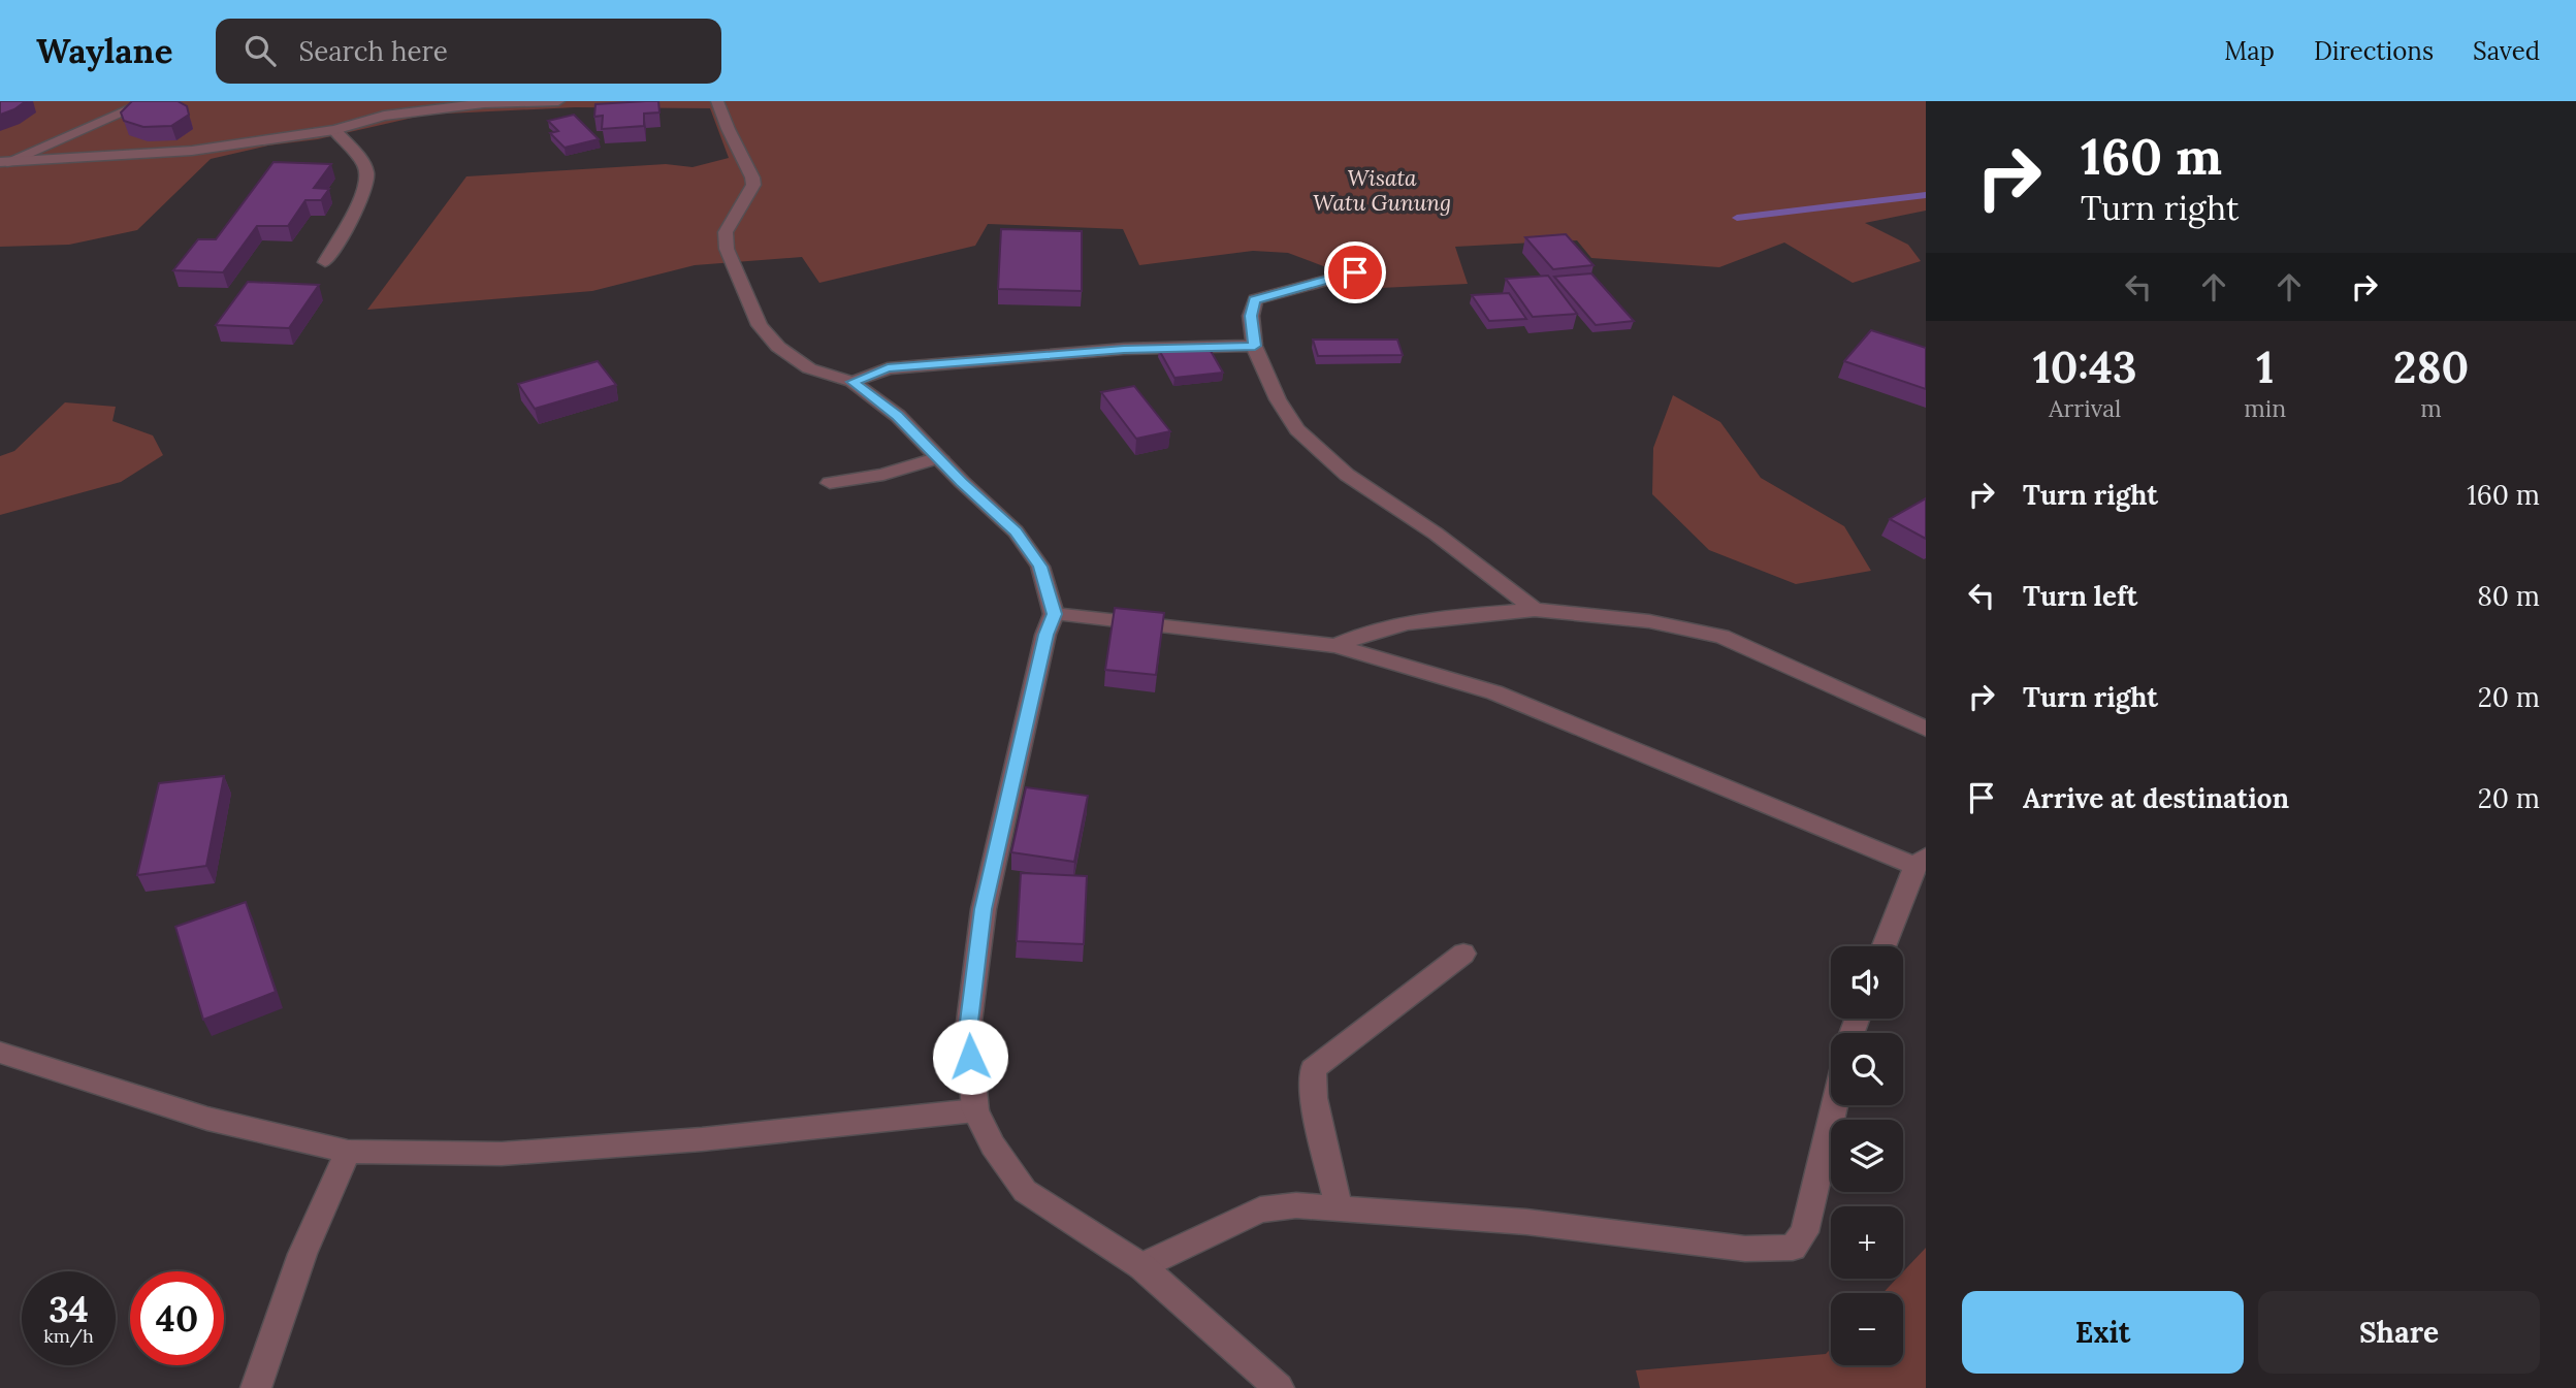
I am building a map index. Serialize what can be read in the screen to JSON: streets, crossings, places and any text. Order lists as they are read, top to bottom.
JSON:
{
  "parks": ["Wisata Watu Gunung"],
  "page": {
    "header": "Waylane",
    "search": "Search here",
    "nav": ["Map", "Directions", "Saved"],
    "turn": ["160 m", "Turn right"],
    "eta": [
      "10:43",
      "Arrival",
      "1",
      "min",
      "280",
      "m"
    ],
    "list": [
      {
        "name": "Turn right",
        "value": "160 m"
      },
      {
        "name": "Turn left",
        "value": "80 m"
      },
      {
        "name": "Turn right",
        "value": "20 m"
      },
      {
        "name": "Arrive at destination",
        "value": "20 m"
      }
    ],
    "map_buttons": ["+", "−"],
    "speed": "34 km/h",
    "limit": "40",
    "buttons": ["Exit", "Share"]
  }
}
